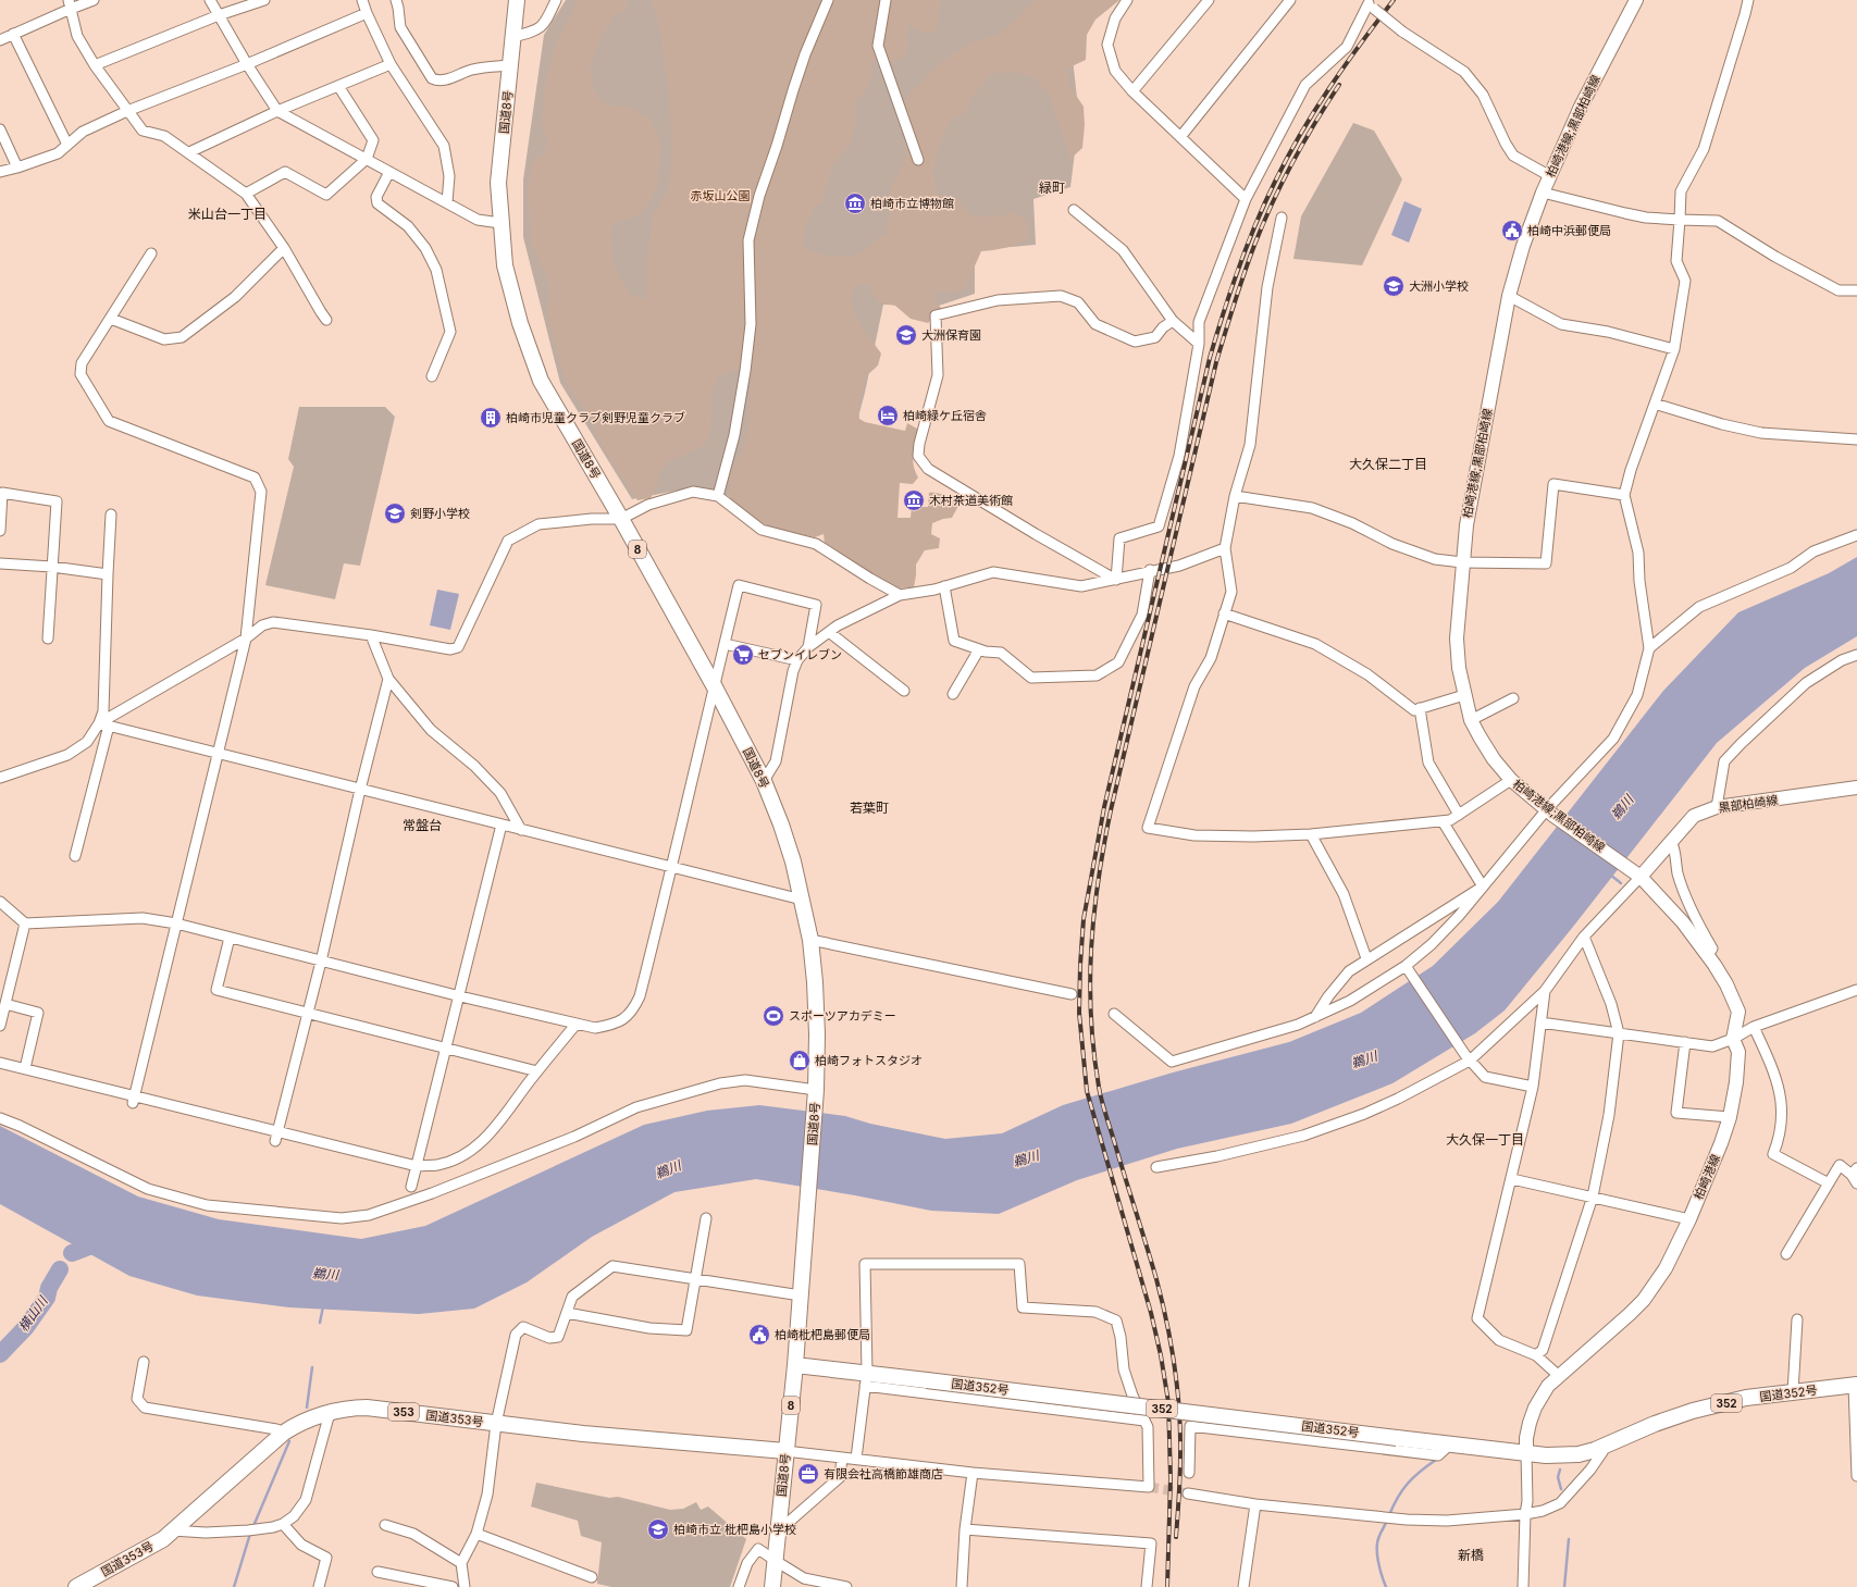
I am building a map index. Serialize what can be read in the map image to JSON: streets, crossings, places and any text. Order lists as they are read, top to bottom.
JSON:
{
  "streets": {
    "highway": [
      "国道8号",
      "8",
      "国道352号",
      "352",
      "353",
      "国道353号"
    ],
    "main road": ["柏崎港線;黒部柏崎線", "黒部柏崎線", "柏崎港線"]
  },
  "crossings": [
    ["国道8号", "国道352号"],
    ["国道8号", "国道353号"],
    ["柏崎港線;黒部柏崎線", "黒部柏崎線"],
    ["柏崎港線;黒部柏崎線", "柏崎港線"],
    ["黒部柏崎線", "柏崎港線"],
    ["柏崎港線", "国道352号"]
  ],
  "districts": [
    "緑町",
    "米山台一丁目",
    "大久保二丁目",
    "若葉町",
    "常盤台",
    "大久保一丁目",
    "新橋"
  ],
  "water": ["鵜川", "横山川"],
  "parks": ["赤坂山公園"],
  "places": {
    "museum": ["柏崎市立博物館", "木村茶道美術館"],
    "public building": ["柏崎中浜郵便局", "柏崎枇杷島郵便局"],
    "school or university": [
      "大洲小学校",
      "大洲保育園",
      "剣野小学校",
      "柏崎市立 枇杷島小学校"
    ],
    "hotel": ["柏崎緑ケ丘宿舎"],
    "building": ["柏崎市児童クラブ剣野児童クラブ"],
    "supermarket": ["セブンイレブン"],
    "sports": ["スポーツアカデミー"],
    "shop": ["柏崎フォトスタジオ"],
    "office": ["有限会社高橋節雄商店"]
  }
}
